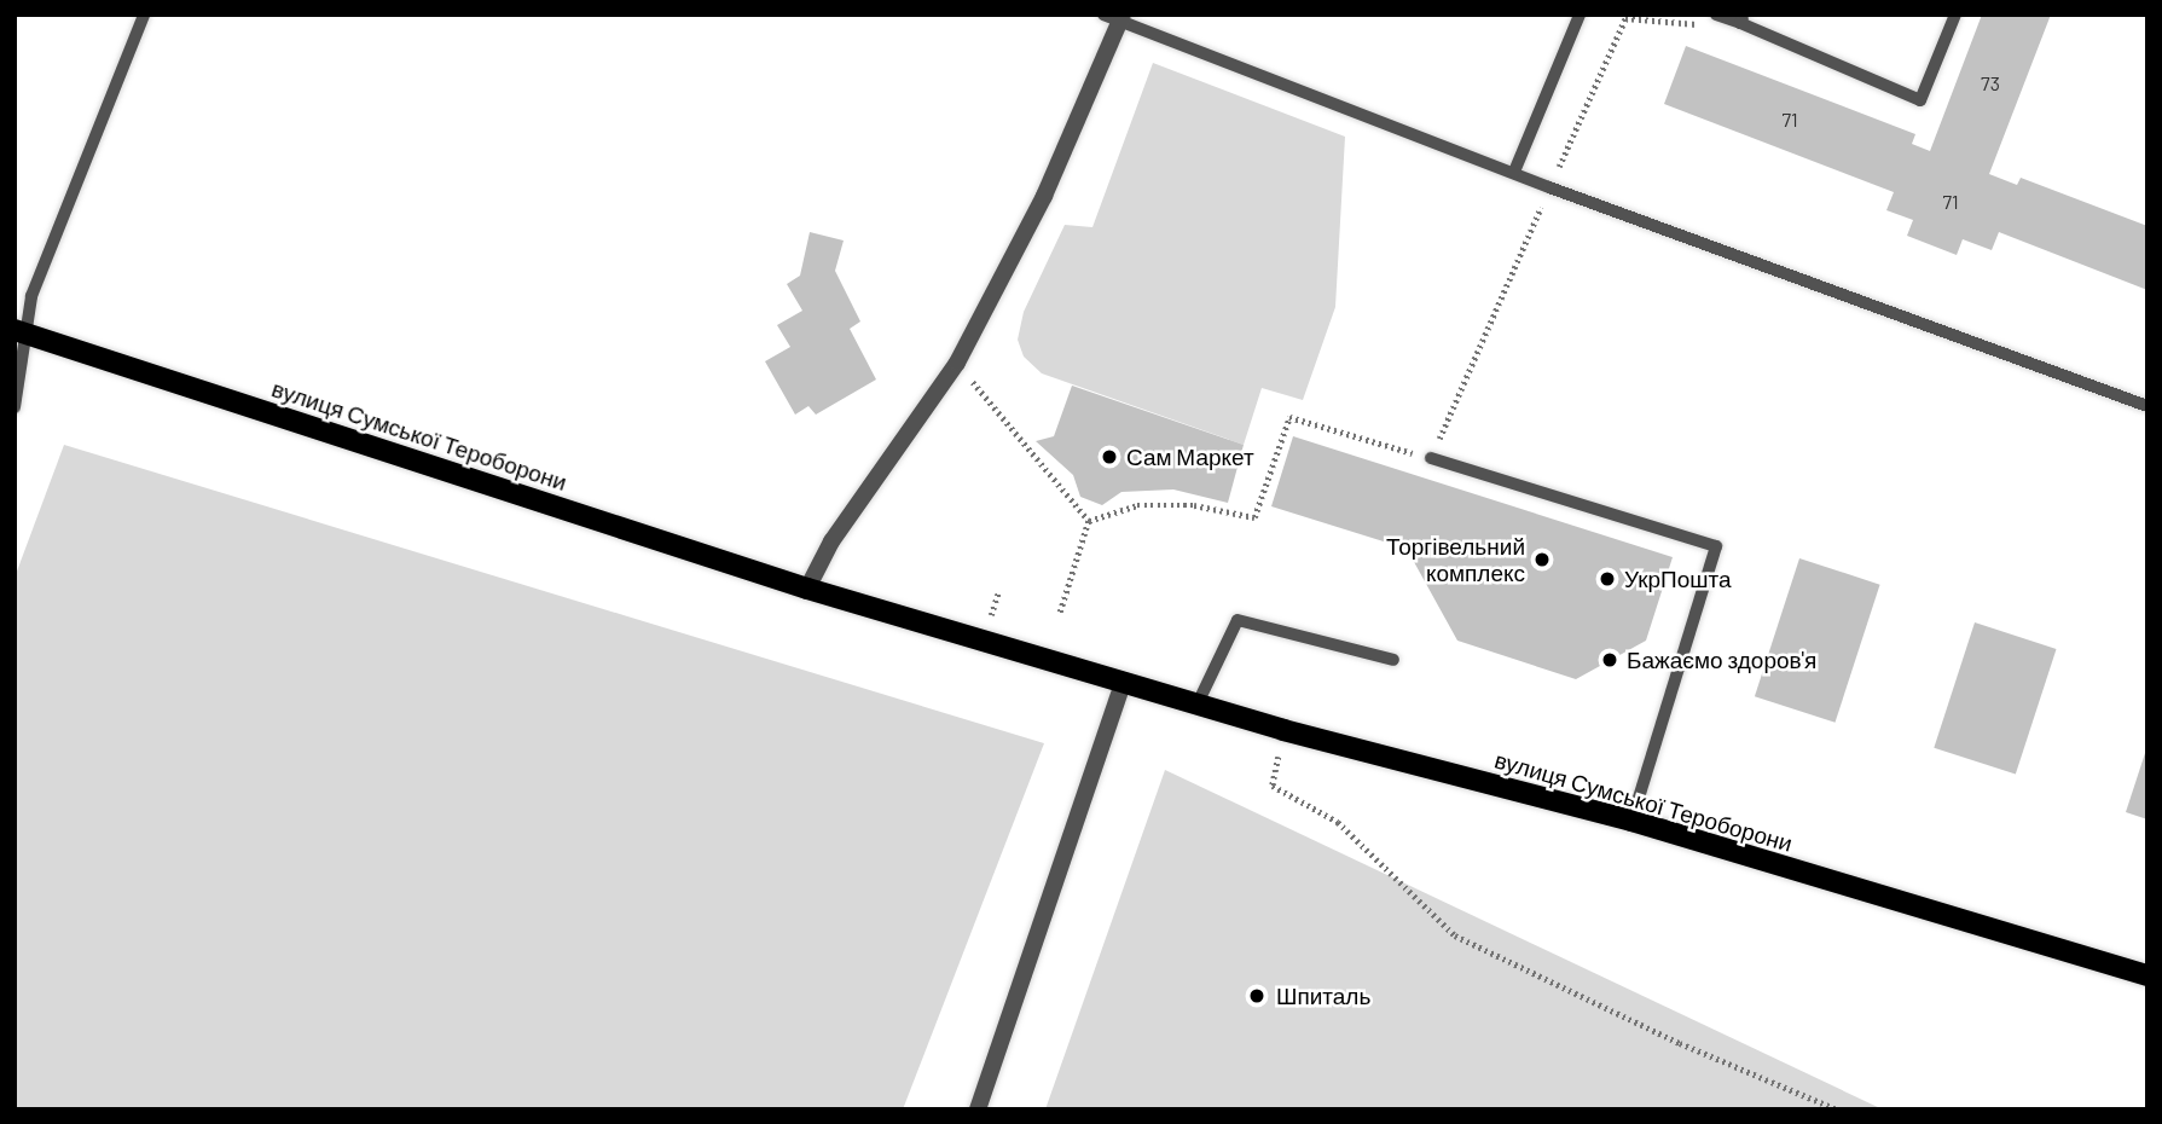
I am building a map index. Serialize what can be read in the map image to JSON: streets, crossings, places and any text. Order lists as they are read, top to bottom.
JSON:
{
  "streets": {
    "main road": ["вулиця Сумської Тероборони"]
  },
  "places": [
    "Сам Маркет",
    "Торгівельний комплекс",
    "УкрПошта",
    "Бажаємо здоров'я",
    "Шпиталь"
  ],
  "house_numbers": ["73", "71", "71"]
}
